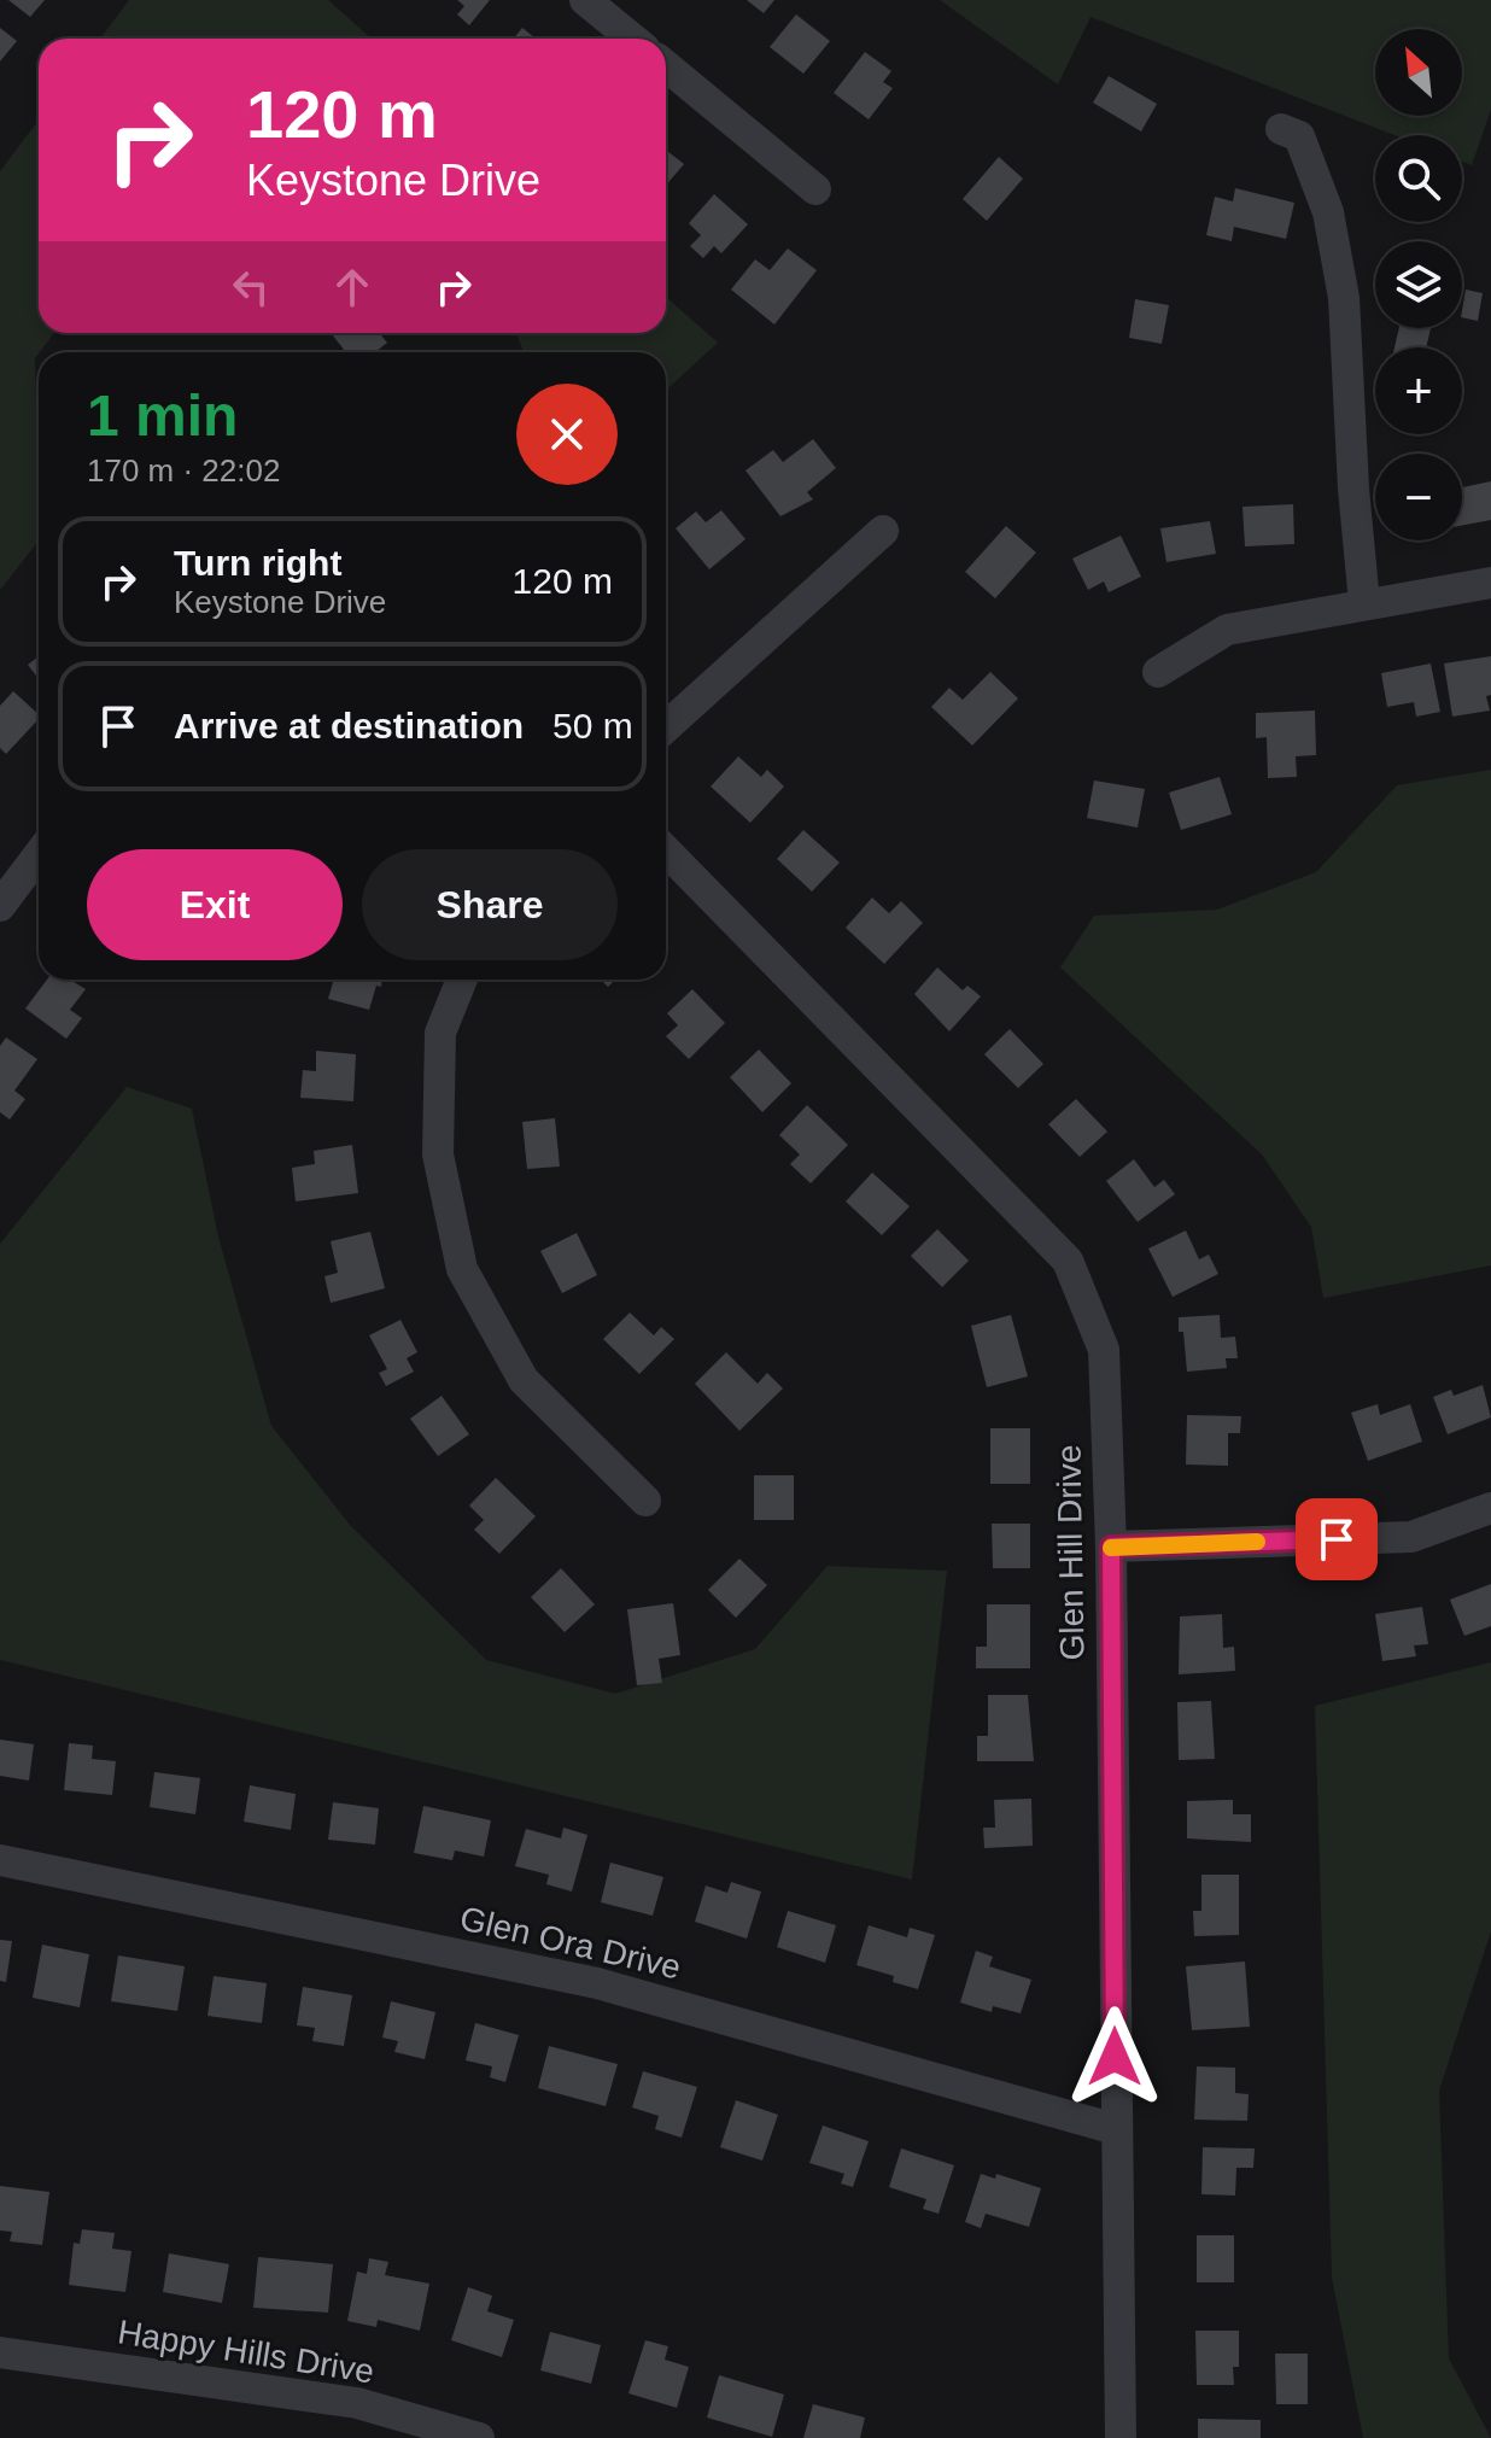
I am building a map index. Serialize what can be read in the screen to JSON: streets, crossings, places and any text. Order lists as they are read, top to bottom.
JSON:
{
  "streets": {
    "street": ["Glen Hill Drive", "Glen Ora Drive", "Happy Hills Drive"]
  },
  "crossings": [
    ["Glen Hill Drive", "Glen Ora Drive"]
  ],
  "north": "top left",
  "page": {
    "map_buttons": ["+", "−"],
    "turn": ["120 m", "Keystone Drive"],
    "heading": ["1 min", "170 m · 22:02"],
    "list": [
      {
        "name": "Turn right",
        "note": "Keystone Drive",
        "value": "120 m"
      },
      {
        "name": "Arrive at destination",
        "value": "50 m"
      }
    ],
    "buttons": ["Exit", "Share"]
  }
}
